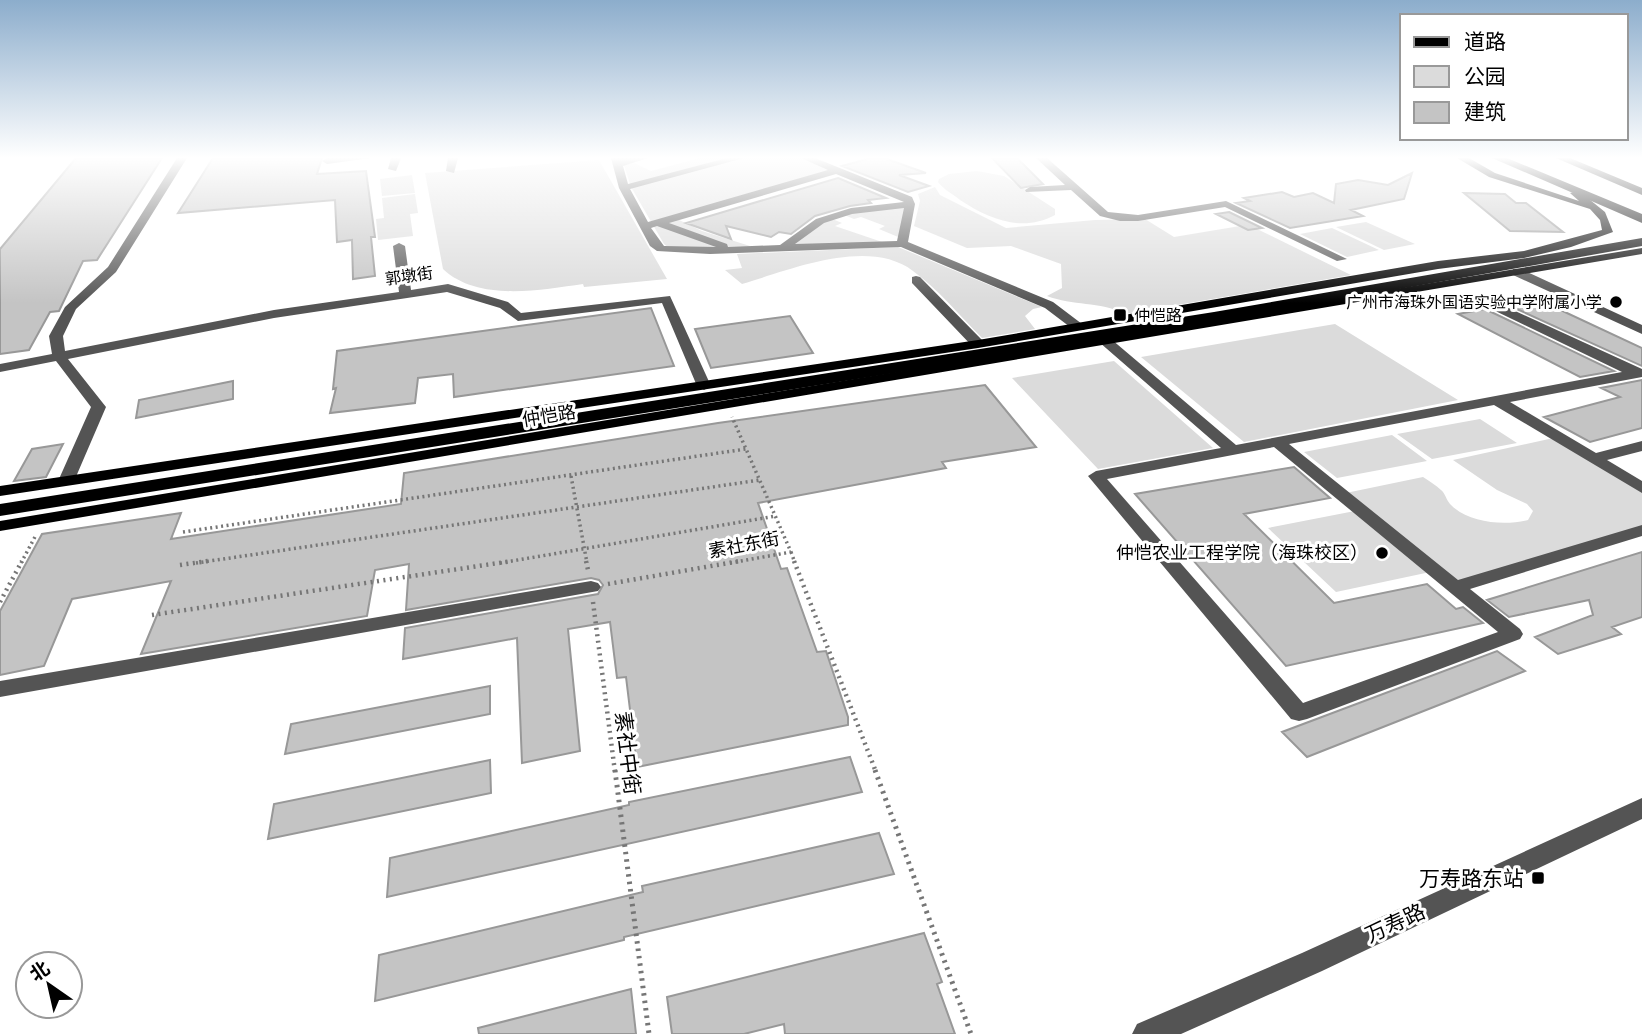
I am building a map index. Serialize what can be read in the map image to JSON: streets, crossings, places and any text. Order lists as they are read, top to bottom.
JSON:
{
  "streets": {
    "main road": ["仲恺路"],
    "street": ["郭墩街", "万寿路"],
    "path": ["素社东街", "素社中街"]
  },
  "crossings": [
    ["郭墩街", "仲恺路"],
    ["仲恺路", "素社东街"],
    ["素社东街", "素社中街"]
  ],
  "places": {
    "other": ["广州市海珠外国语实验中学附属小学", "仲恺农业工程学院（海珠校区）"],
    "transit": ["仲恺路", "万寿路东站"]
  },
  "legend": ["道路", "公园", "建筑"],
  "north": "top left"
}
